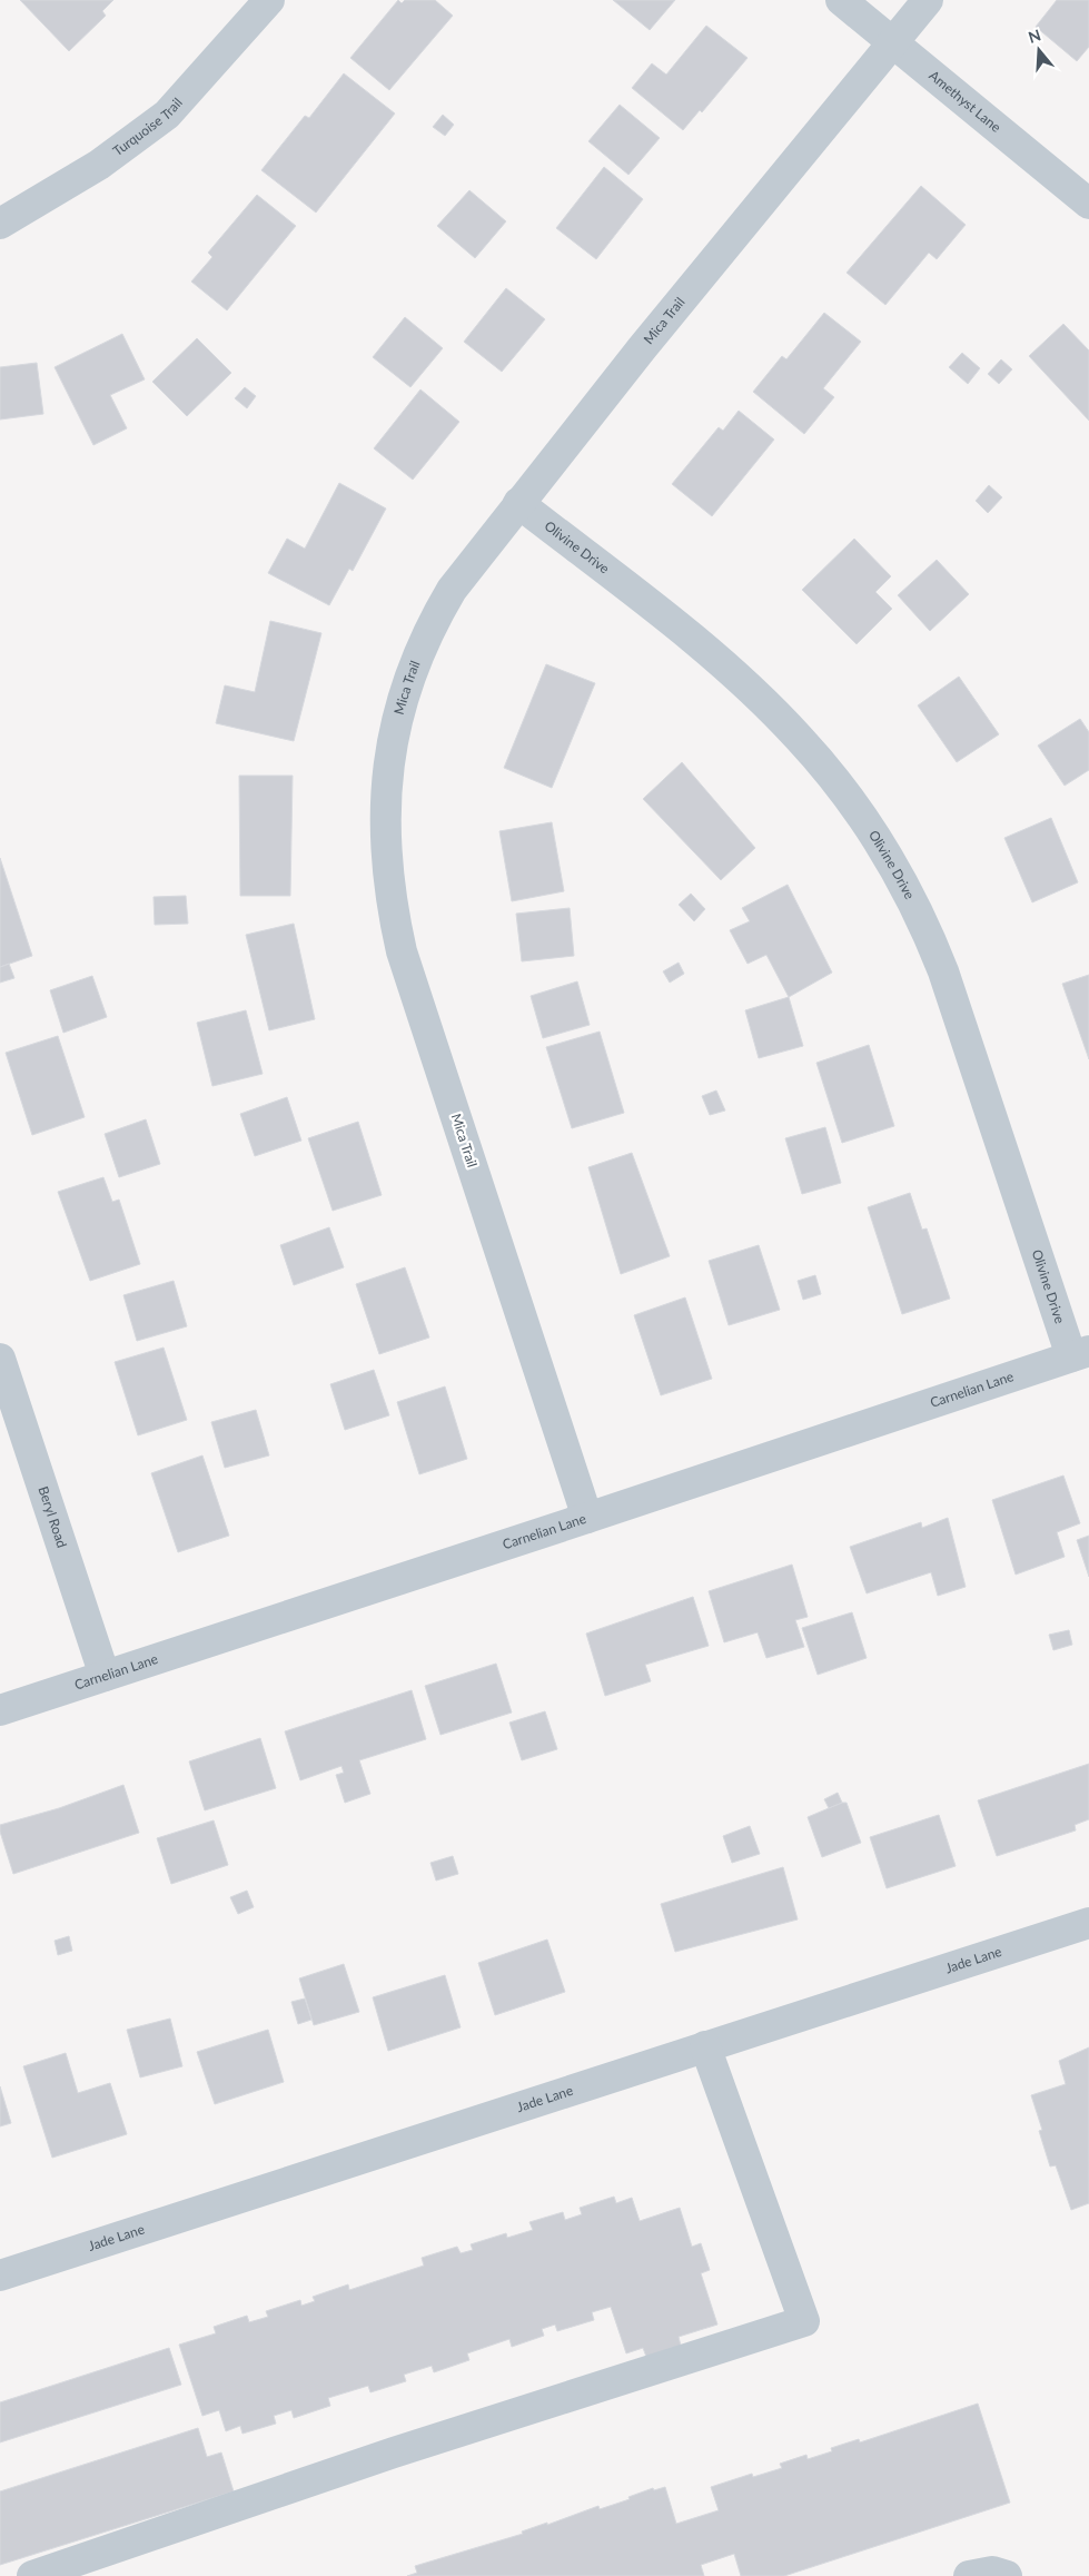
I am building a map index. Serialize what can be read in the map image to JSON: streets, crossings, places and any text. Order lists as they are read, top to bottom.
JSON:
{
  "streets": {
    "street": [
      "Amethyst Lane",
      "Turquoise Trail",
      "Mica Trail",
      "Olivine Drive",
      "Carnelian Lane",
      "Beryl Road",
      "Jade Lane"
    ]
  },
  "crossings": [
    ["Amethyst Lane", "Mica Trail"],
    ["Mica Trail", "Olivine Drive"],
    ["Mica Trail", "Carnelian Lane"],
    ["Olivine Drive", "Carnelian Lane"],
    ["Carnelian Lane", "Beryl Road"]
  ],
  "north": "top"
}
